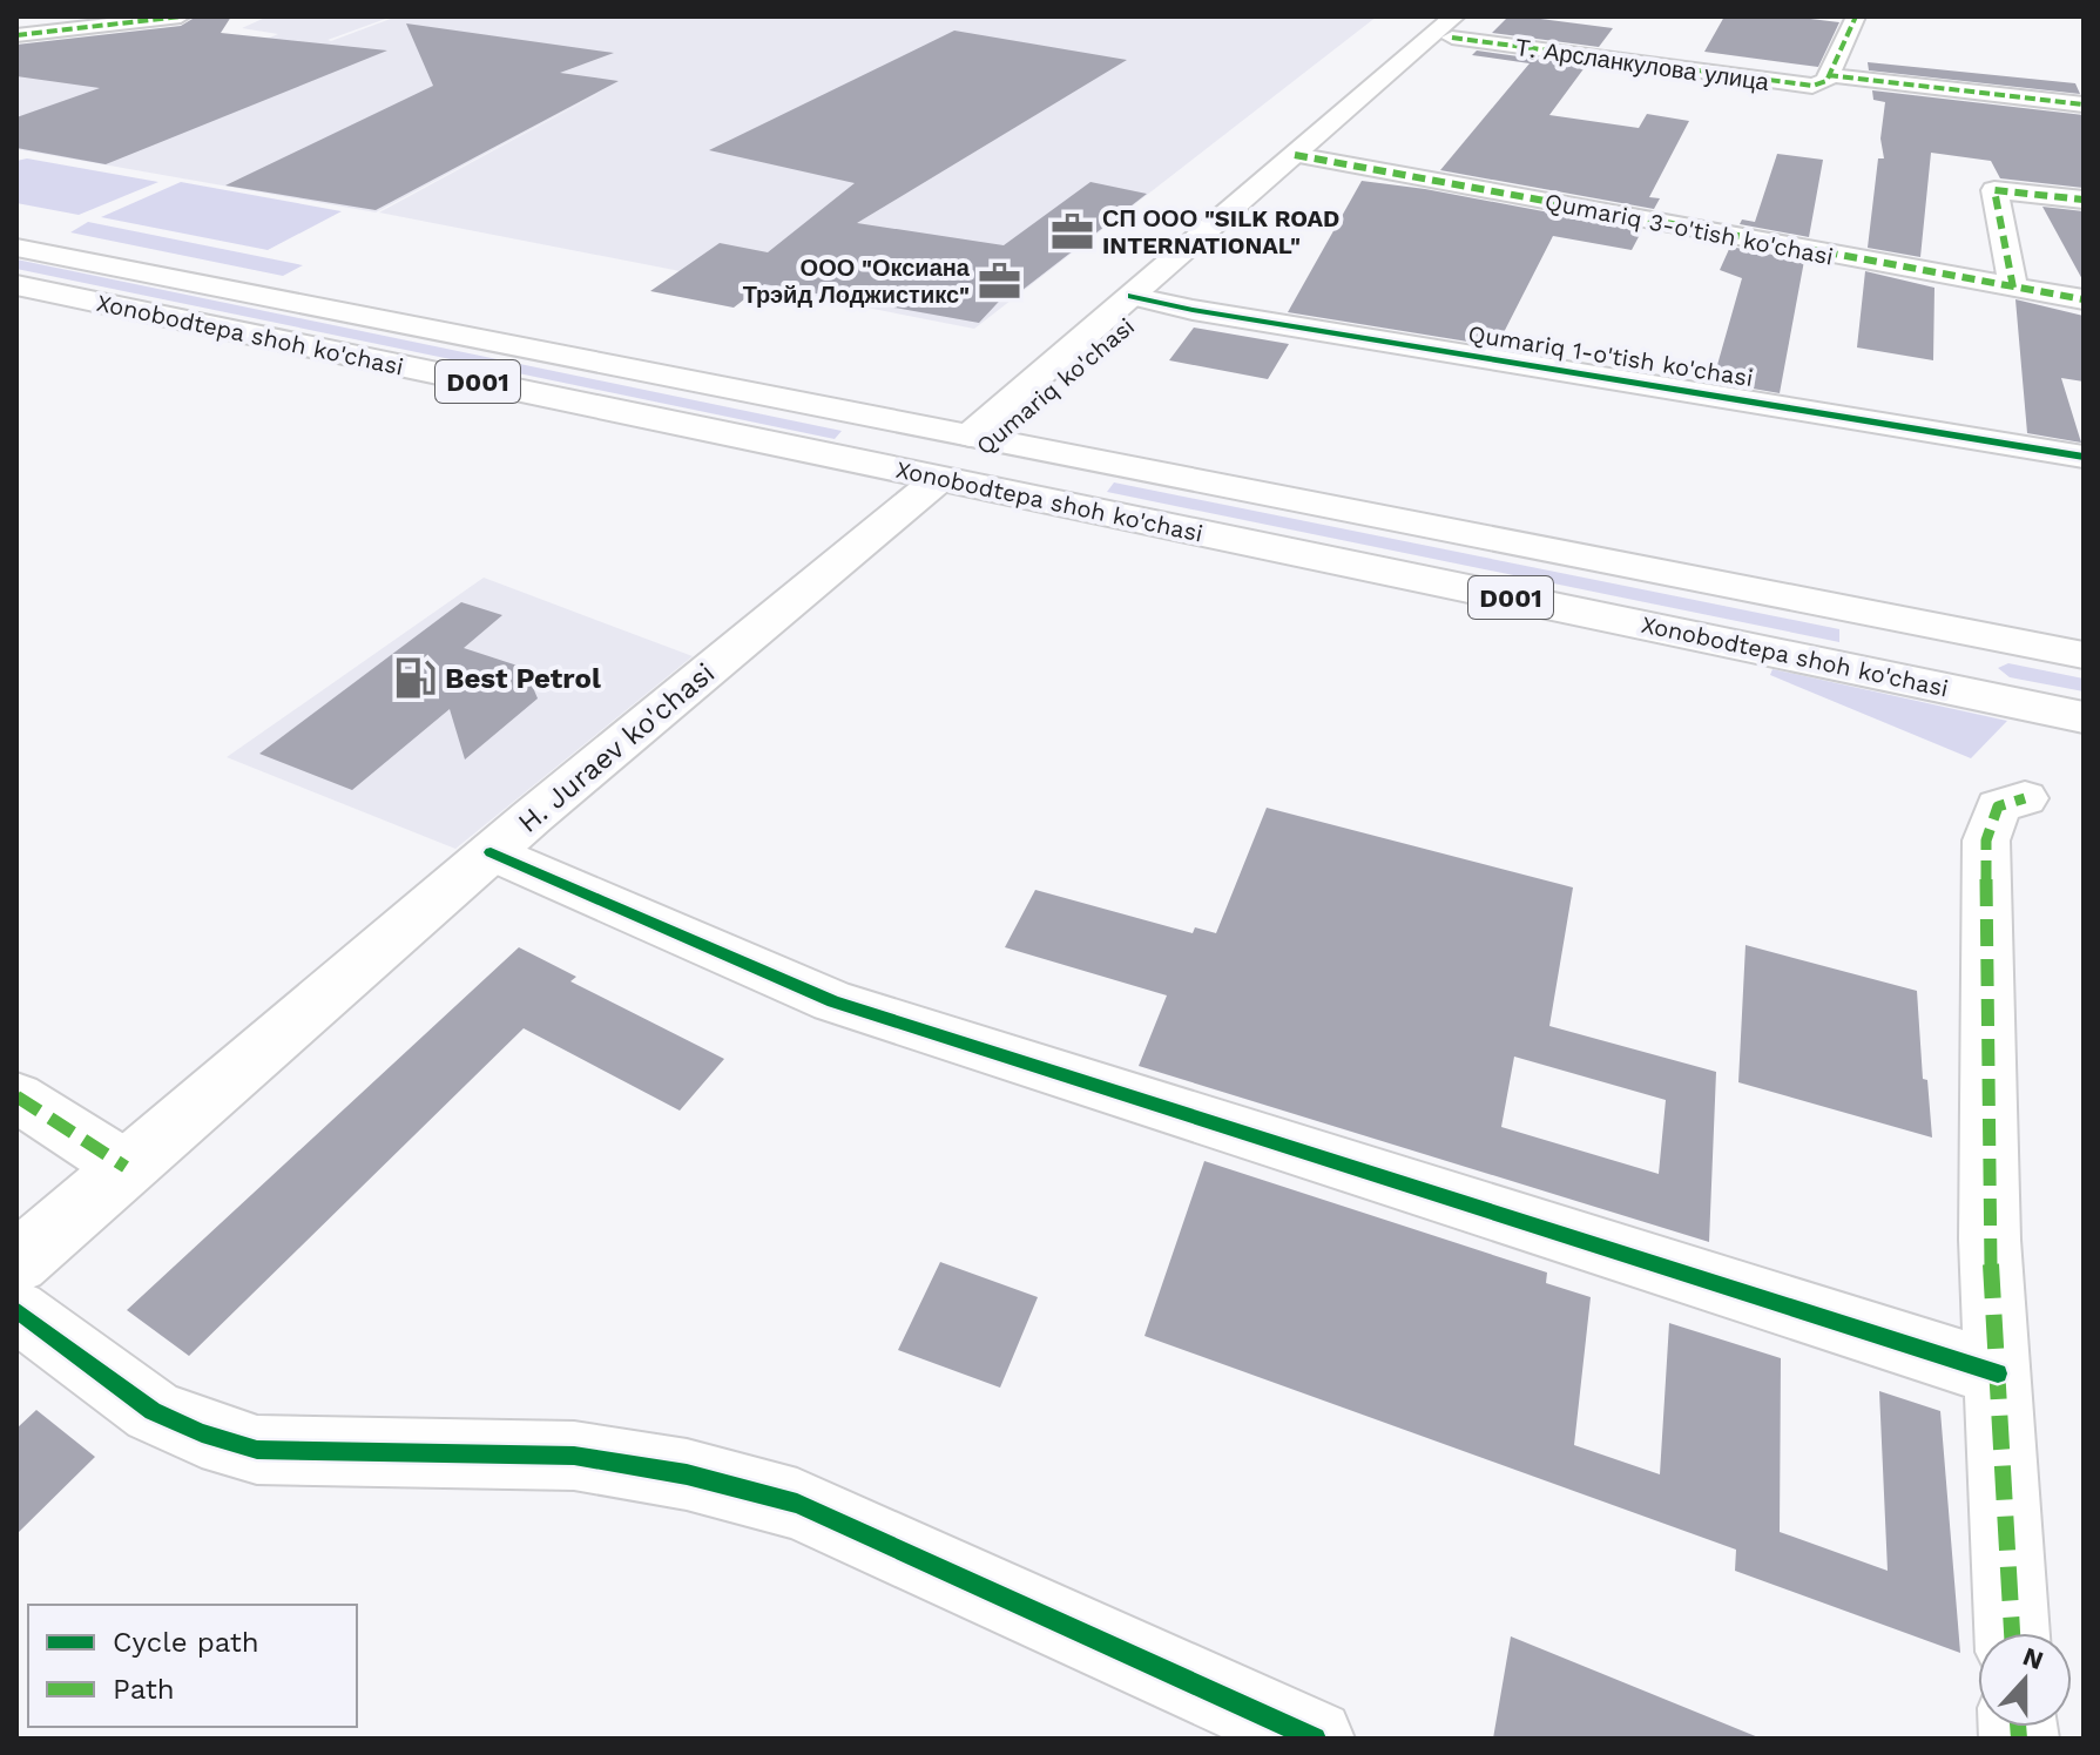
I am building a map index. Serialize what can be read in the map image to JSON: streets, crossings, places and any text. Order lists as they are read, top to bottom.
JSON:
{
  "streets": {
    "main road": [
      "Xonobodtepa shoh ko'chasi",
      "D001",
      "Qumariq ko'chasi",
      "H. Juraev ko'chasi"
    ],
    "street": ["Т. Арсланкулова улица", "Qumariq 3-o'tish ko'chasi", "Qumariq 1-o'tish ko'chasi"]
  },
  "crossings": [
    ["Т. Арсланкулова улица", "Qumariq ko'chasi"],
    ["Qumariq 3-o'tish ko'chasi", "Qumariq ko'chasi"],
    ["Xonobodtepa shoh ko'chasi", "Qumariq ko'chasi"],
    ["Xonobodtepa shoh ko'chasi", "H. Juraev ko'chasi"],
    ["Qumariq 1-o'tish ko'chasi", "Qumariq ko'chasi"],
    ["Qumariq ko'chasi", "H. Juraev ko'chasi"]
  ],
  "places": {
    "office": ["СП ООО \"SILK ROAD INTERNATIONAL\"", "ООО \"Оксиана Трэйд Лоджистикс\""],
    "fuel station": ["Best Petrol"]
  },
  "legend": ["Cycle path", "Path"],
  "north": "top"
}
